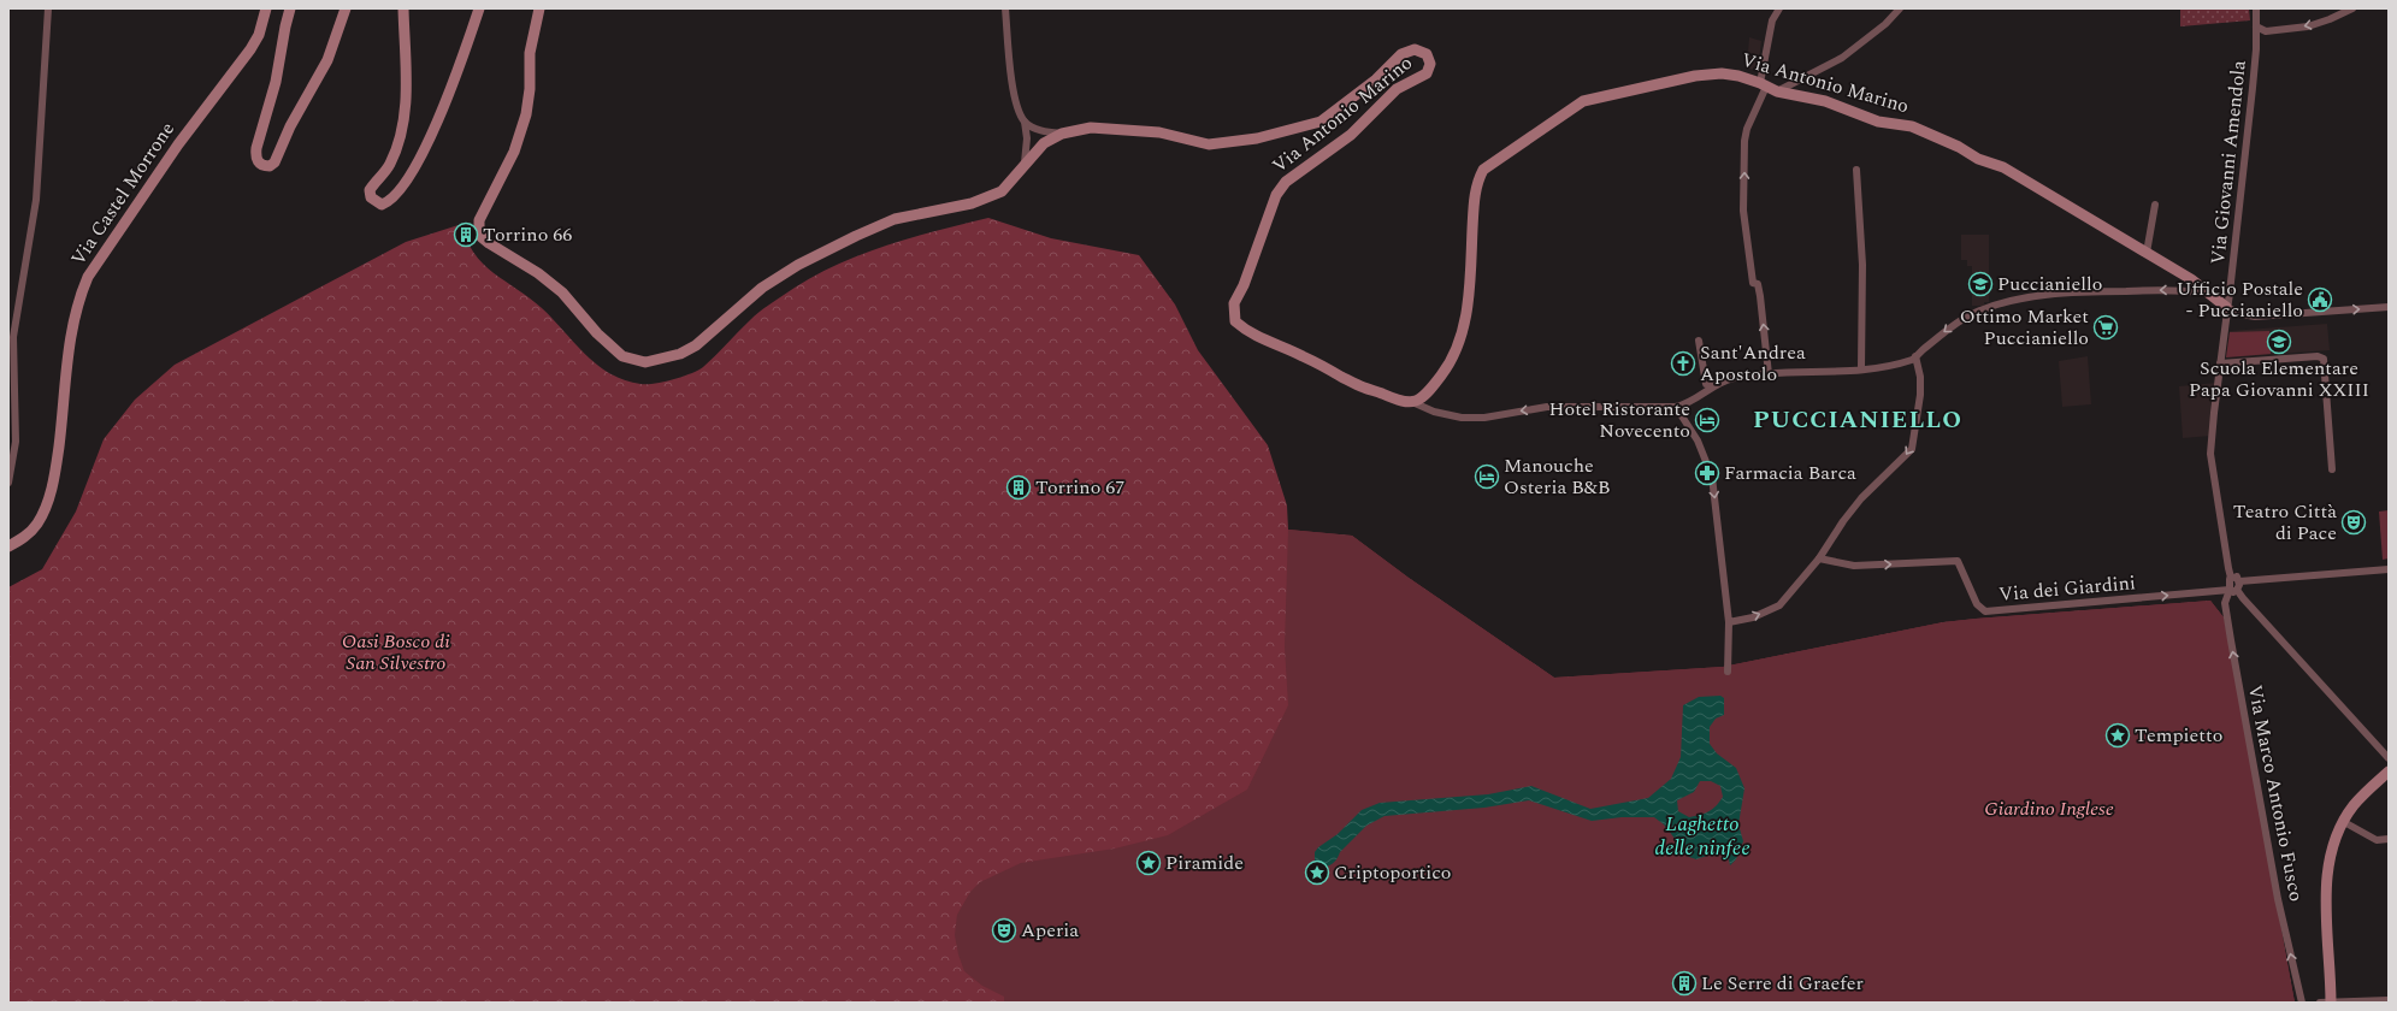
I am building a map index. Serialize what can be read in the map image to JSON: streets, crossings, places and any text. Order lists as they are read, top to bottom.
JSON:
{
  "streets": {
    "street": [
      "Via Antonio Marino",
      "Via Giovanni Amendola",
      "Via Castel Morrone",
      "Via dei Giardini",
      "Via Marco Antonio Fusco"
    ]
  },
  "crossings": [
    ["Via Antonio Marino", "Via Giovanni Amendola"],
    ["Via Giovanni Amendola", "Via dei Giardini"],
    ["Via Giovanni Amendola", "Via Marco Antonio Fusco"],
    ["Via dei Giardini", "Via Marco Antonio Fusco"]
  ],
  "one_way": ["Via dei Giardini"],
  "districts": ["PUCCIANIELLO"],
  "water": ["Laghetto delle ninfee"],
  "parks": ["Oasi Bosco di San Silvestro", "Giardino Inglese"],
  "places": {
    "building": ["Torrino 66", "Torrino 67", "Le Serre di Graefer"],
    "school or university": ["Puccianiello", "Scuola Elementare Papa Giovanni XXIII"],
    "public building": ["Ufficio Postale - Puccianiello"],
    "supermarket": ["Ottimo Market Puccianiello"],
    "church": ["Sant'Andrea Apostolo"],
    "hotel": ["Hotel Ristorante Novecento", "Manouche Osteria B&B"],
    "pharmacy": ["Farmacia Barca"],
    "theatre": ["Teatro Città di Pace", "Aperia"],
    "place": ["Tempietto", "Piramide", "Criptoportico"]
  }
}
